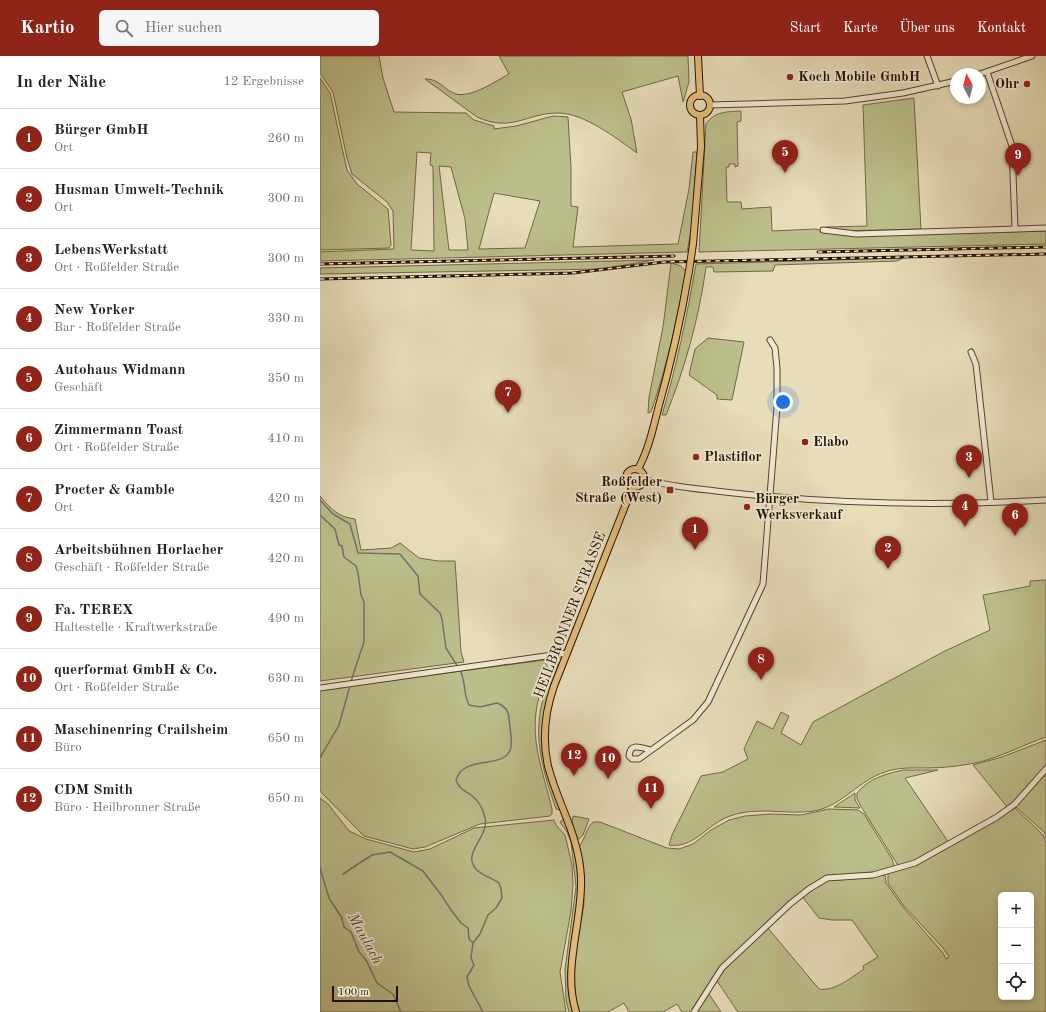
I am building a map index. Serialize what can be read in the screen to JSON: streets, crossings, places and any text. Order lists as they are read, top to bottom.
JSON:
{
  "streets": {
    "main road": ["HEILBRONNER STRASSE"]
  },
  "water": ["Maulach"],
  "places": {
    "other": [
      "Koch Mobile GmbH",
      "Ohr",
      "Elabo",
      "Plastiflor",
      "Bürger Werksverkauf"
    ],
    "transit": ["Roßfelder Straße (West)"]
  },
  "scale_bar": "100 m",
  "north": "top",
  "page": {
    "header": "Kartio",
    "search": "Hier suchen",
    "nav": [
      "Start",
      "Karte",
      "Über uns",
      "Kontakt"
    ],
    "heading": ["In der Nähe", "12 Ergebnisse"],
    "list": [
      {
        "mark": "1",
        "name": "Bürger GmbH",
        "note": "Ort",
        "value": "260 m"
      },
      {
        "mark": "2",
        "name": "Husman Umwelt-Technik",
        "note": "Ort",
        "value": "300 m"
      },
      {
        "mark": "3",
        "name": "LebensWerkstatt",
        "note": "Ort · Roßfelder Straße",
        "value": "300 m"
      },
      {
        "mark": "4",
        "name": "New Yorker",
        "note": "Bar · Roßfelder Straße",
        "value": "330 m"
      },
      {
        "mark": "5",
        "name": "Autohaus Widmann",
        "note": "Geschäft",
        "value": "350 m"
      },
      {
        "mark": "6",
        "name": "Zimmermann Toast",
        "note": "Ort · Roßfelder Straße",
        "value": "410 m"
      },
      {
        "mark": "7",
        "name": "Procter & Gamble",
        "note": "Ort",
        "value": "420 m"
      },
      {
        "mark": "8",
        "name": "Arbeitsbühnen Horlacher",
        "note": "Geschäft · Roßfelder Straße",
        "value": "420 m"
      },
      {
        "mark": "9",
        "name": "Fa. TEREX",
        "note": "Haltestelle · Kraftwerkstraße",
        "value": "490 m"
      },
      {
        "mark": "10",
        "name": "querformat GmbH & Co.",
        "note": "Ort · Roßfelder Straße",
        "value": "630 m"
      },
      {
        "mark": "11",
        "name": "Maschinenring Crailsheim",
        "note": "Büro",
        "value": "650 m"
      },
      {
        "mark": "12",
        "name": "CDM Smith",
        "note": "Büro · Heilbronner Straße",
        "value": "650 m"
      }
    ],
    "pins": [
      "5",
      "9",
      "7",
      "3",
      "4",
      "6",
      "1",
      "2",
      "8",
      "12",
      "10",
      "11"
    ],
    "map_buttons": ["+", "−"],
    "scale": "100 m"
  }
}
